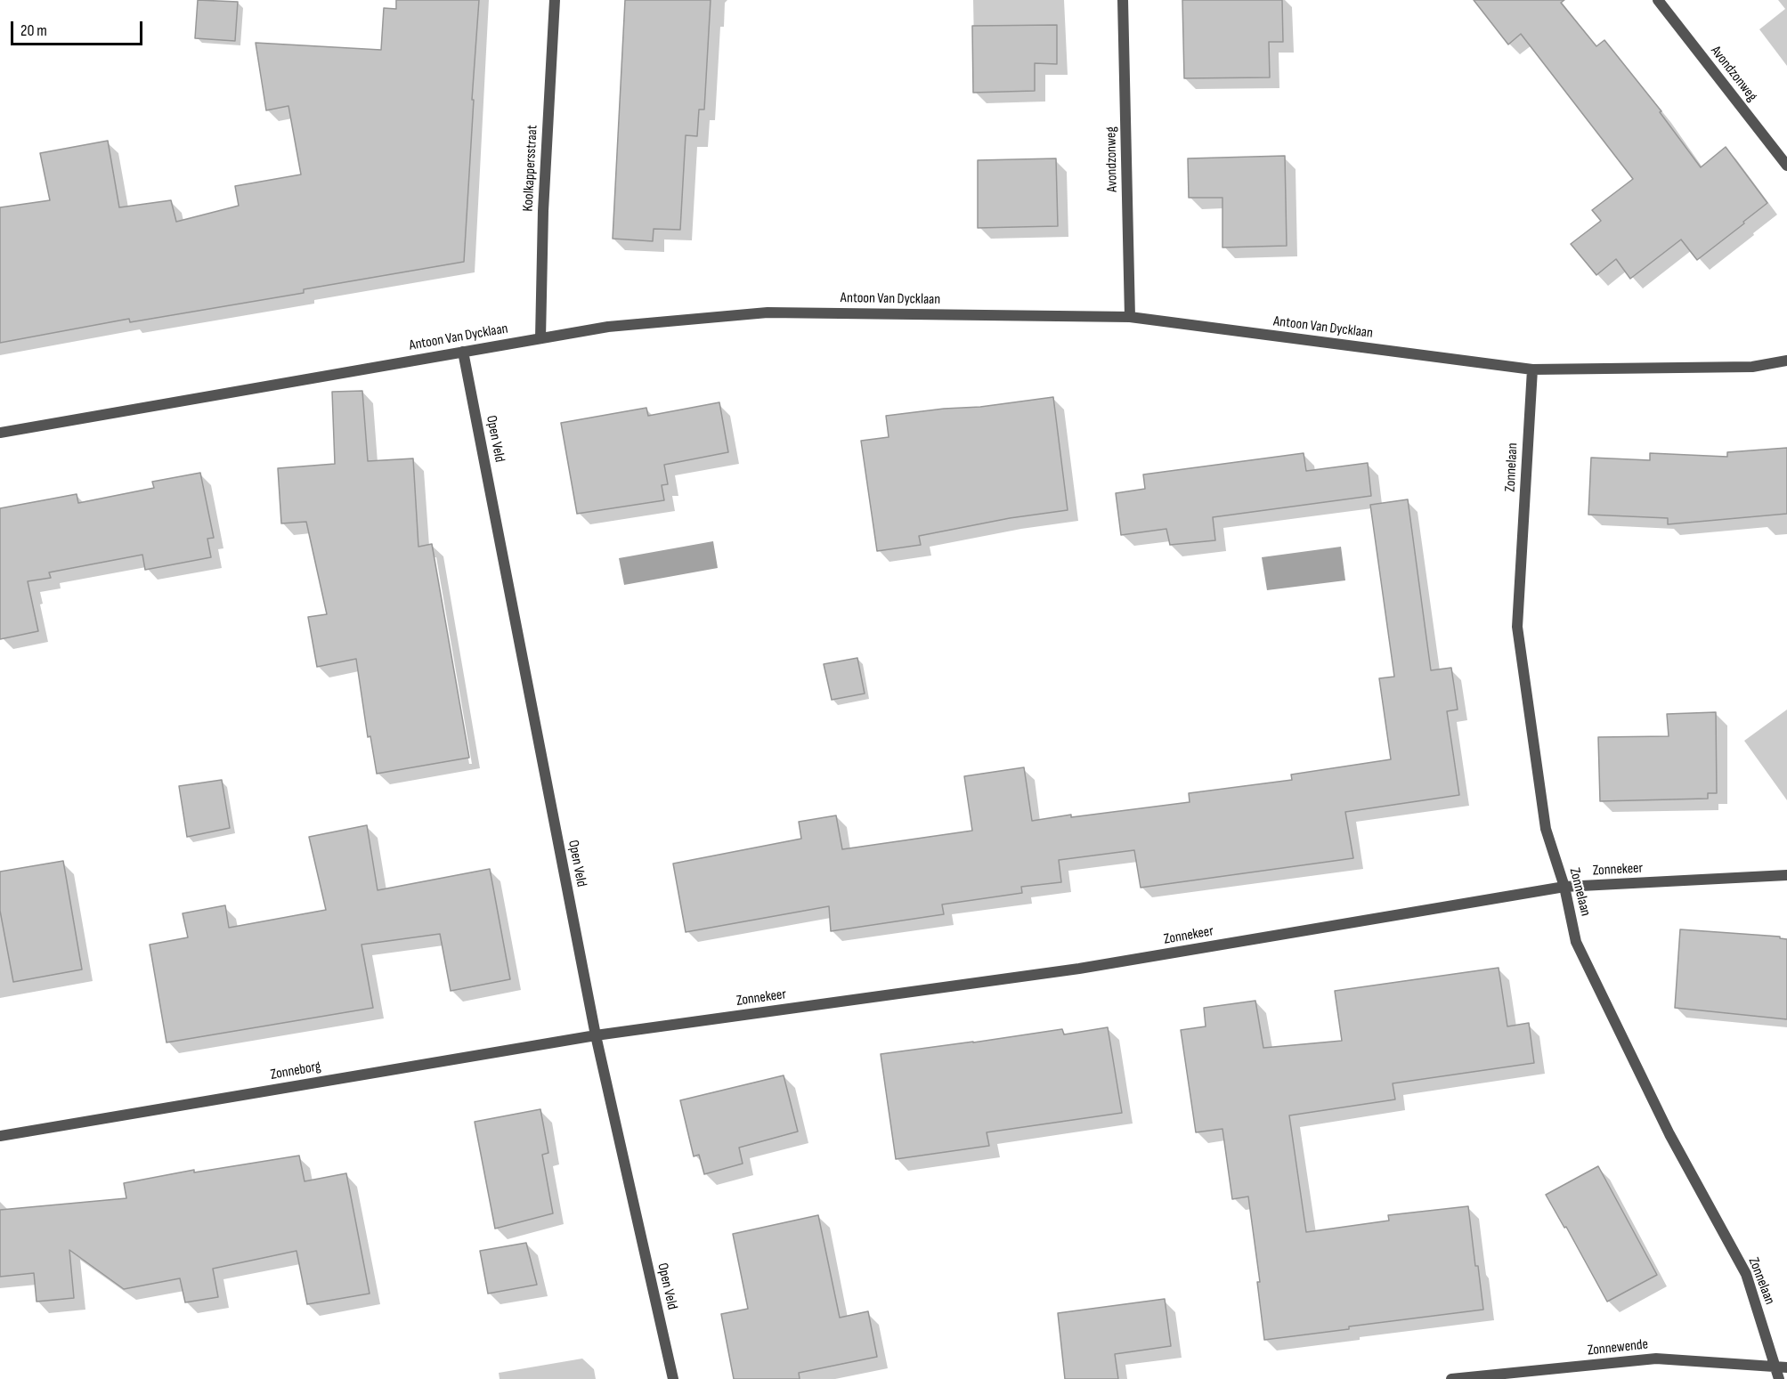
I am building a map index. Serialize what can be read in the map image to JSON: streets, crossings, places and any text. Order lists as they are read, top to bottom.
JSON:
{
  "streets": {
    "street": [
      "Avondzonweg",
      "Koolkappersstraat",
      "Antoon Van Dycklaan",
      "Open Veld",
      "Zonnelaan",
      "Zonnekeer",
      "Zonneborg",
      "Zonnewende"
    ]
  },
  "crossings": [
    ["Avondzonweg", "Antoon Van Dycklaan"],
    ["Koolkappersstraat", "Antoon Van Dycklaan"],
    ["Antoon Van Dycklaan", "Open Veld"],
    ["Antoon Van Dycklaan", "Zonnelaan"],
    ["Open Veld", "Zonnekeer"],
    ["Open Veld", "Zonneborg"],
    ["Zonnelaan", "Zonnekeer"],
    ["Zonnelaan", "Zonnewende"],
    ["Zonnekeer", "Zonneborg"]
  ],
  "scale_bar": "20 m"
}
